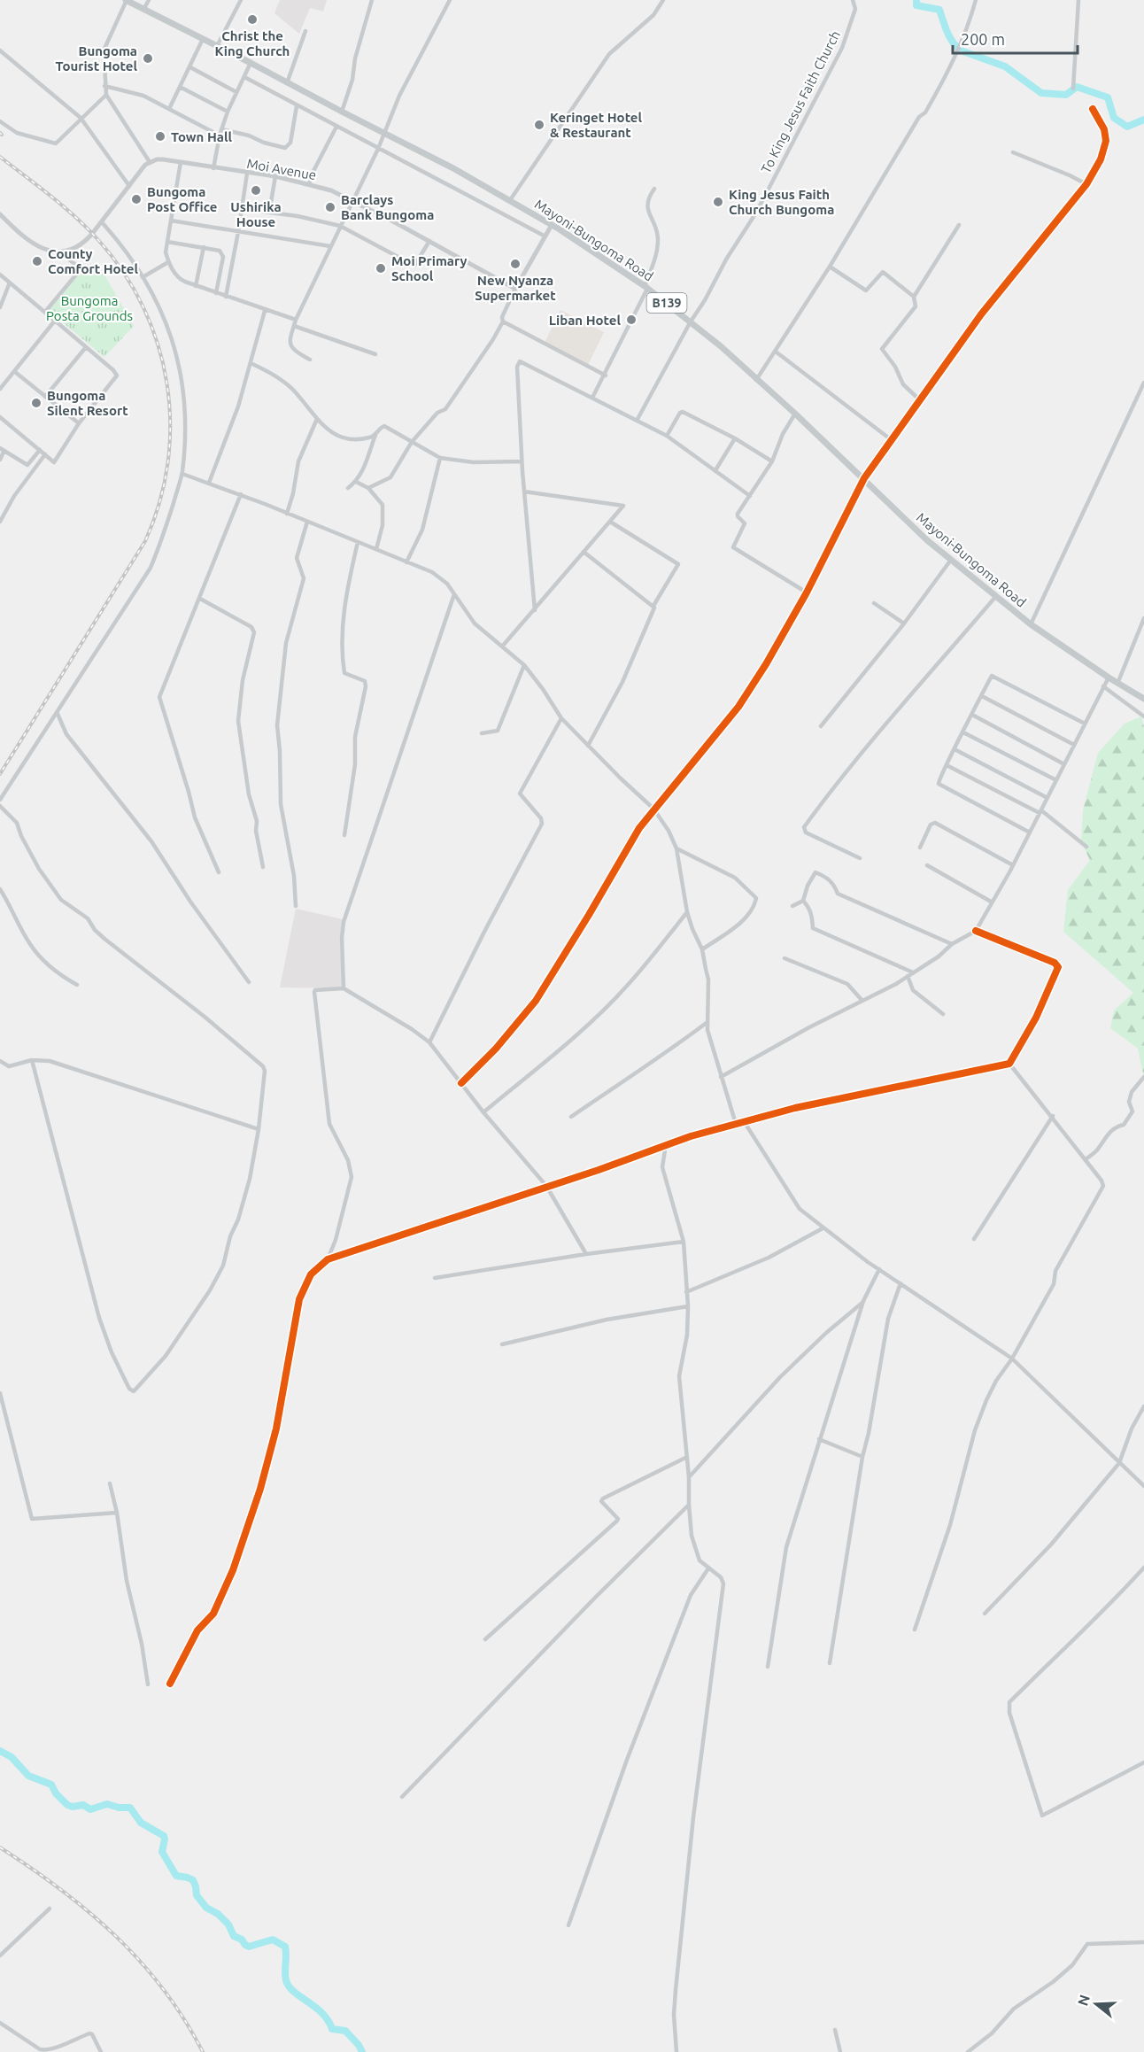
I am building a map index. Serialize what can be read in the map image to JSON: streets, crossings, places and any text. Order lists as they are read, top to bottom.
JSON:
{
  "streets": {
    "main road": ["Mayoni-Bungoma Road", "B139"],
    "street": ["To King Jesus Faith Church", "Moi Avenue"]
  },
  "crossings": [
    ["To King Jesus Faith Church", "Mayoni-Bungoma Road"]
  ],
  "parks": ["Bungoma Posta Grounds"],
  "places": [
    "Christ the King Church",
    "Bungoma Tourist Hotel",
    "Keringet Hotel & Restaurant",
    "Town Hall",
    "Ushirika House",
    "Bungoma Post Office",
    "King Jesus Faith Church Bungoma",
    "Barclays Bank Bungoma",
    "County Comfort Hotel",
    "New Nyanza Supermarket",
    "Moi Primary School",
    "Liban Hotel",
    "Bungoma Silent Resort"
  ],
  "scale_bar": "200 m",
  "north": "left"
}
